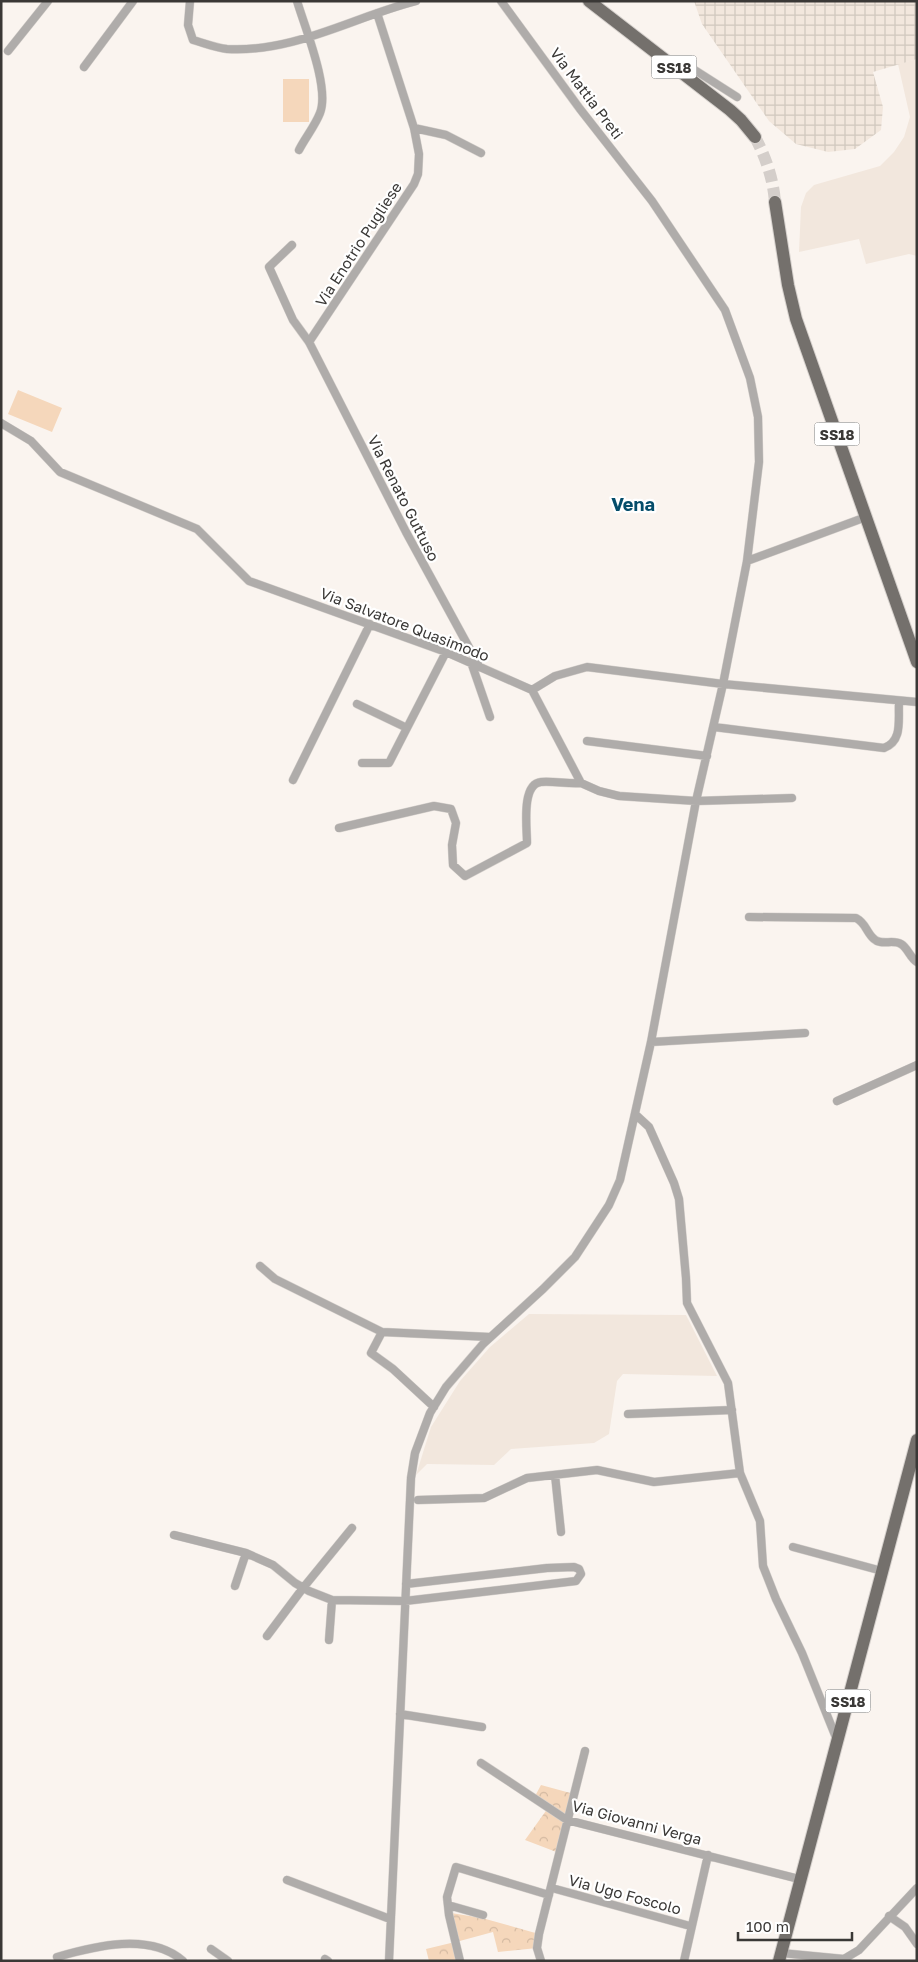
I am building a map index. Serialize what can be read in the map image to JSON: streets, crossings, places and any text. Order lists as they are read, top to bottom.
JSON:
{
  "streets": {
    "main road": ["SS18"],
    "street": [
      "Via Mattia Preti",
      "Via Enotrio Pugliese",
      "Via Renato Guttuso",
      "Via Salvatore Quasimodo",
      "Via Giovanni Verga",
      "Via Ugo Foscolo"
    ]
  },
  "crossings": [
    ["SS18", "Via Giovanni Verga"],
    ["Via Enotrio Pugliese", "Via Renato Guttuso"],
    ["Via Renato Guttuso", "Via Salvatore Quasimodo"]
  ],
  "districts": ["Vena"],
  "scale_bar": "100 m"
}
